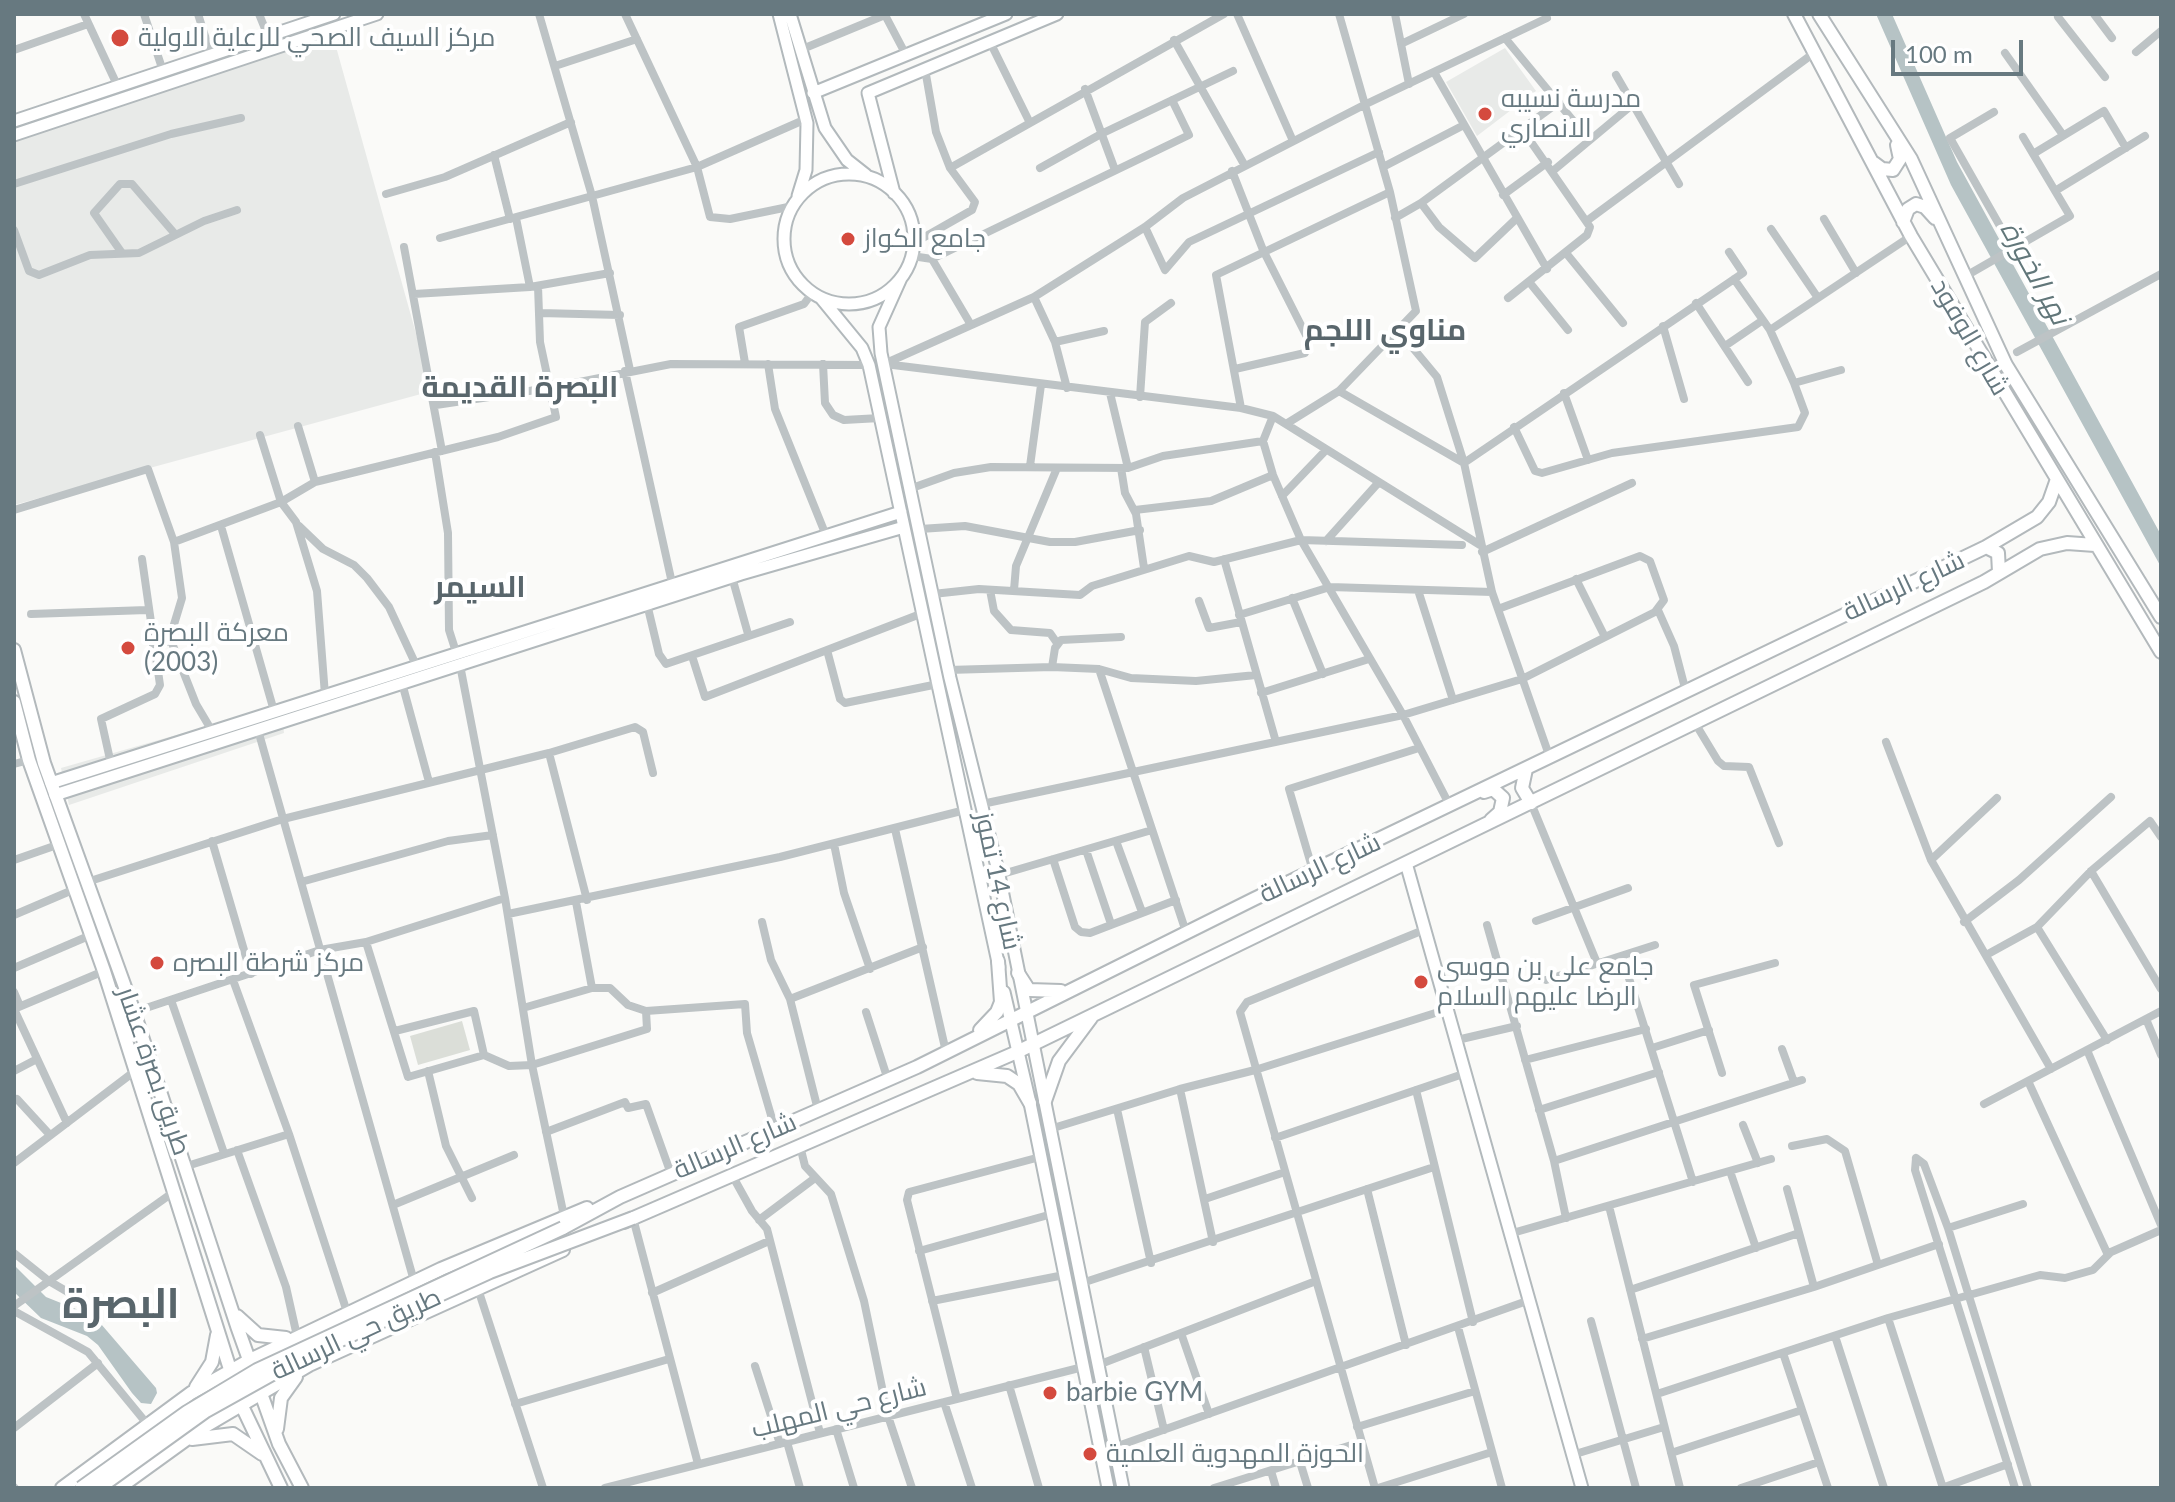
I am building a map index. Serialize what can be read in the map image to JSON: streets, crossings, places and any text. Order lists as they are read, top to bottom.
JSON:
{
  "streets": {
    "main road": [
      "شارع الوفود",
      "شارع الرسالة",
      "شارع 14 تموز",
      "طريق بصرة عشار",
      "طريق حي الرسالة"
    ],
    "street": ["شارع حي المهلب"]
  },
  "crossings": [
    ["شارع الوفود", "شارع الرسالة"],
    ["شارع الرسالة", "شارع 14 تموز"],
    ["شارع الرسالة", "طريق حي الرسالة"],
    ["شارع 14 تموز", "طريق حي الرسالة"],
    ["شارع 14 تموز", "شارع حي المهلب"],
    ["طريق بصرة عشار", "طريق حي الرسالة"]
  ],
  "districts": [
    "مناوي اللجم",
    "البصرة القديمة",
    "السيمر",
    "البصرة"
  ],
  "water": ["نهر الخورة"],
  "places": [
    "مركز السيف الصحي للرعاية الاولية",
    "مدرسة نسيبه الانصاري",
    "جامع الكواز",
    "معركة البصرة (2003)",
    "مركز شرطة البصره",
    "جامع علي بن موسى الرضا عليهم السلام",
    "barbie GYM",
    "الحوزة المهدوية العلمية"
  ],
  "scale_bar": "100 m"
}
